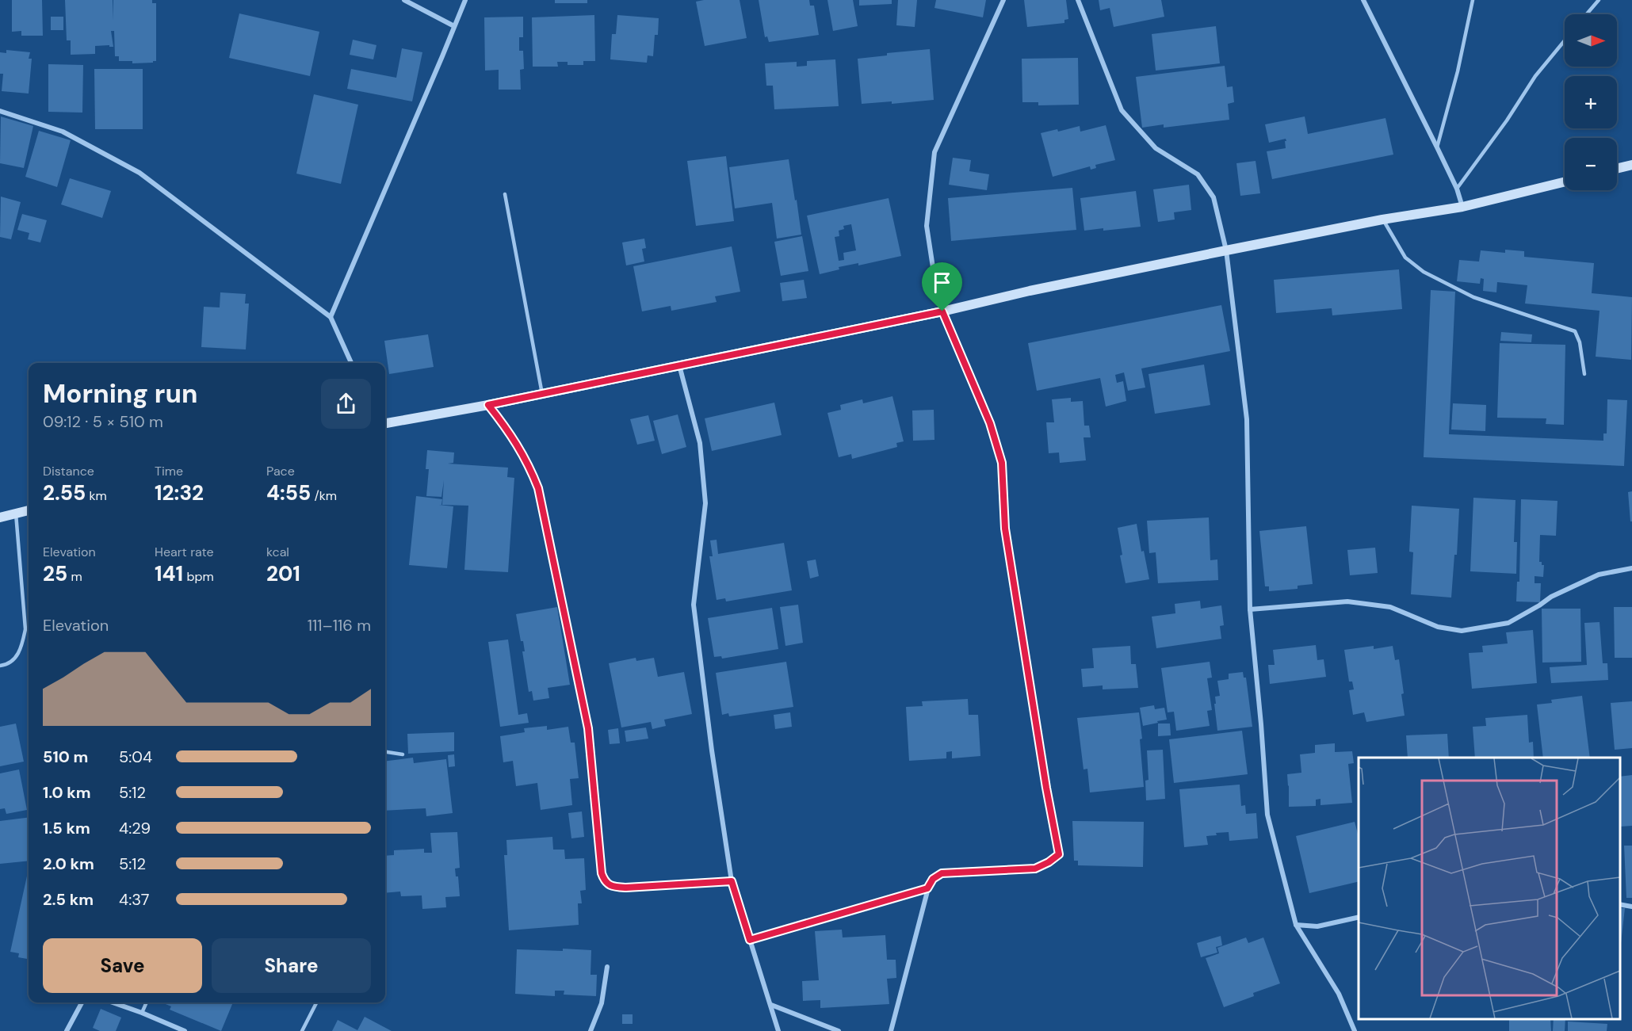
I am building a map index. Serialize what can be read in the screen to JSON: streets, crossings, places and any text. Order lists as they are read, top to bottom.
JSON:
{
  "north": "right",
  "page": {
    "map_buttons": ["+", "−"],
    "heading": ["Morning run", "09:12 · 5 × 510 m"],
    "stats": [
      ["Distance", "2.55 km"],
      ["Time", "12:32"],
      ["Pace", "4:55 /km"],
      ["Elevation", "25 m"],
      ["Heart rate", "141 bpm"],
      ["kcal", "201"]
    ],
    "chart": ["Elevation", "111–116 m"],
    "list": [
      {
        "name": "510 m",
        "note": "5:04"
      },
      {
        "name": "1.0 km",
        "note": "5:12"
      },
      {
        "name": "1.5 km",
        "note": "4:29"
      },
      {
        "name": "2.0 km",
        "note": "5:12"
      },
      {
        "name": "2.5 km",
        "note": "4:37"
      }
    ],
    "buttons": ["Save", "Share"]
  }
}
